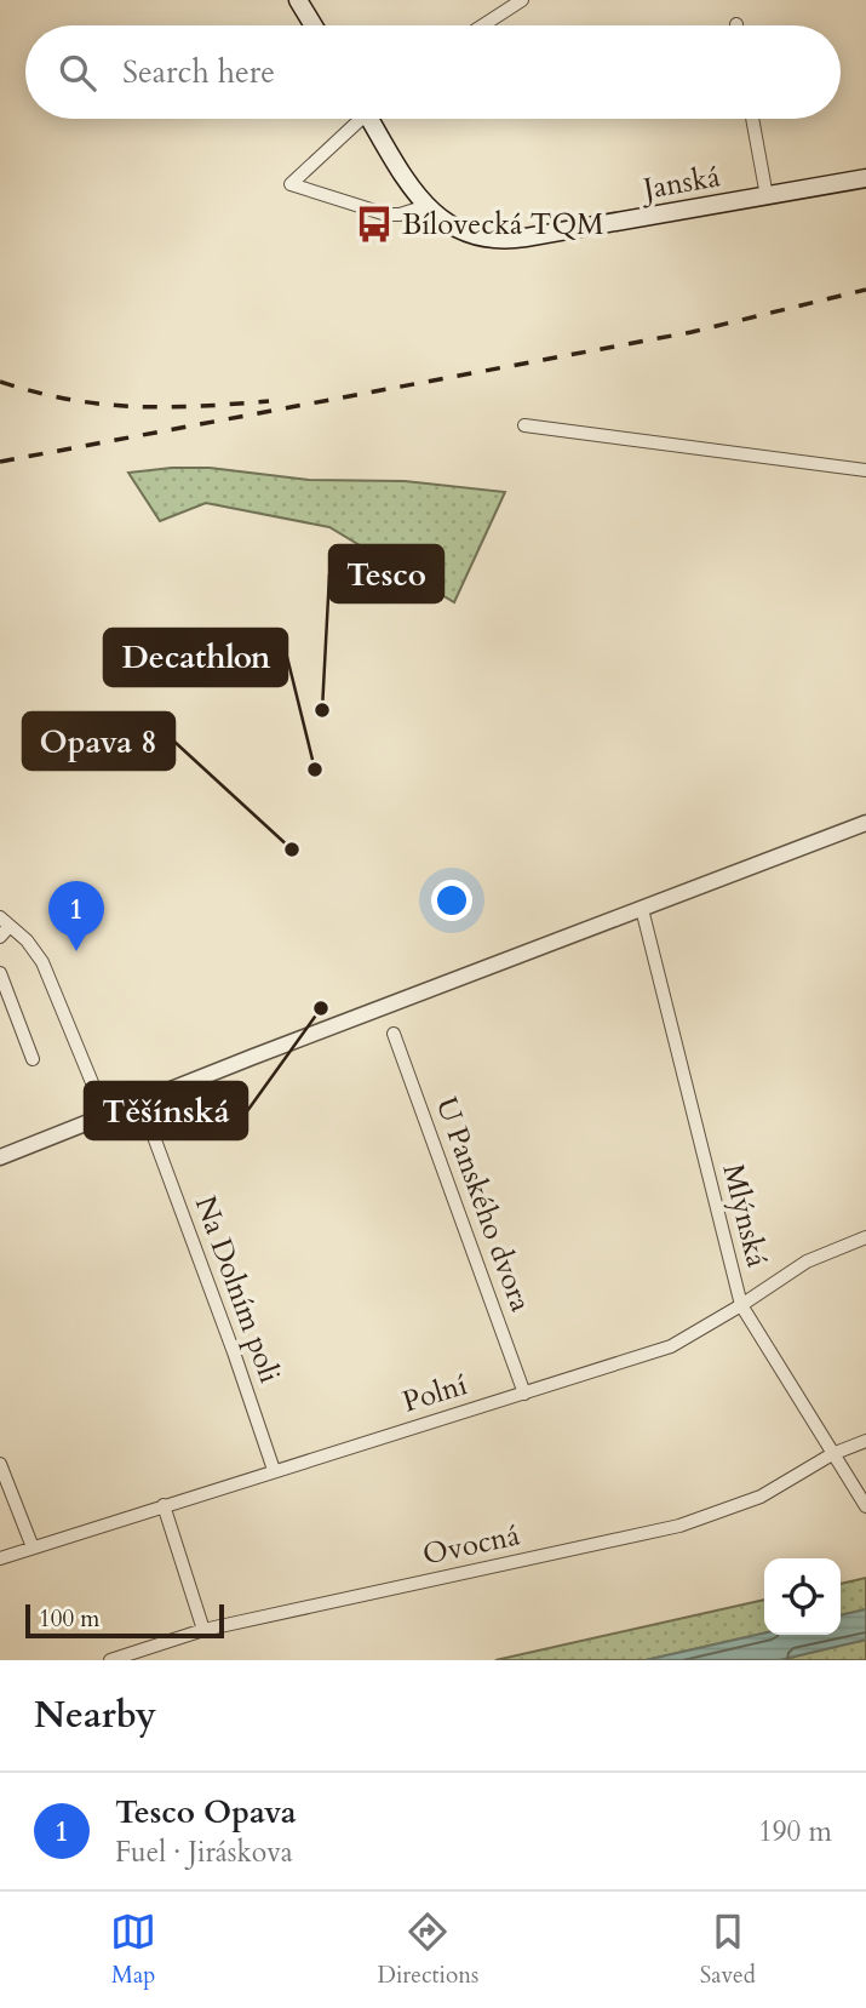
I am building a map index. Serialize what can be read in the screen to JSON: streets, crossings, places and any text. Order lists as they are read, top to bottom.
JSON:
{
  "streets": {
    "main road": ["Janská"],
    "street": [
      "U Panského dvora",
      "Mlýnská",
      "Na Dolním poli",
      "Polní",
      "Ovocná"
    ]
  },
  "crossings": [
    ["U Panského dvora", "Polní"],
    ["Mlýnská", "Polní"],
    ["Mlýnská", "Ovocná"],
    ["Na Dolním poli", "Polní"]
  ],
  "places": {
    "bus stop": ["Bílovecká TQM"],
    "other": [
      "Tesco",
      "Decathlon",
      "Opava 8",
      "Těšínská"
    ]
  },
  "scale_bar": "100 m",
  "page": {
    "search": "Search here",
    "pins": "1",
    "scale": "100 m",
    "heading": "Nearby",
    "list": [
      {
        "mark": "1",
        "name": "Tesco Opava",
        "note": "Fuel · Jiráskova",
        "value": "190 m"
      }
    ],
    "nav": ["Map", "Directions", "Saved"]
  }
}
